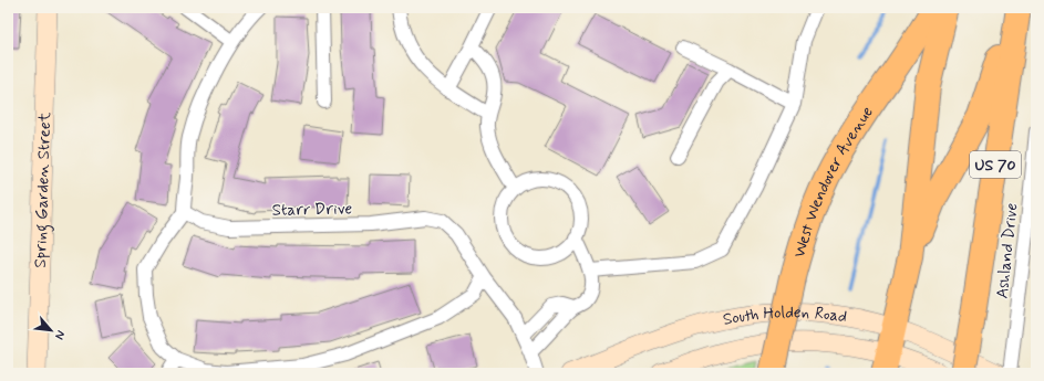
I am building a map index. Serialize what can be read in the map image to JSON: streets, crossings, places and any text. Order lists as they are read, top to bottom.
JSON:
{
  "streets": {
    "highway": ["US 70", "West Wendover Avenue"],
    "main road": ["Spring Garden Street", "South Holden Road"],
    "street": ["Starr Drive", "Ashland Drive"]
  },
  "north": "bottom right"
}
